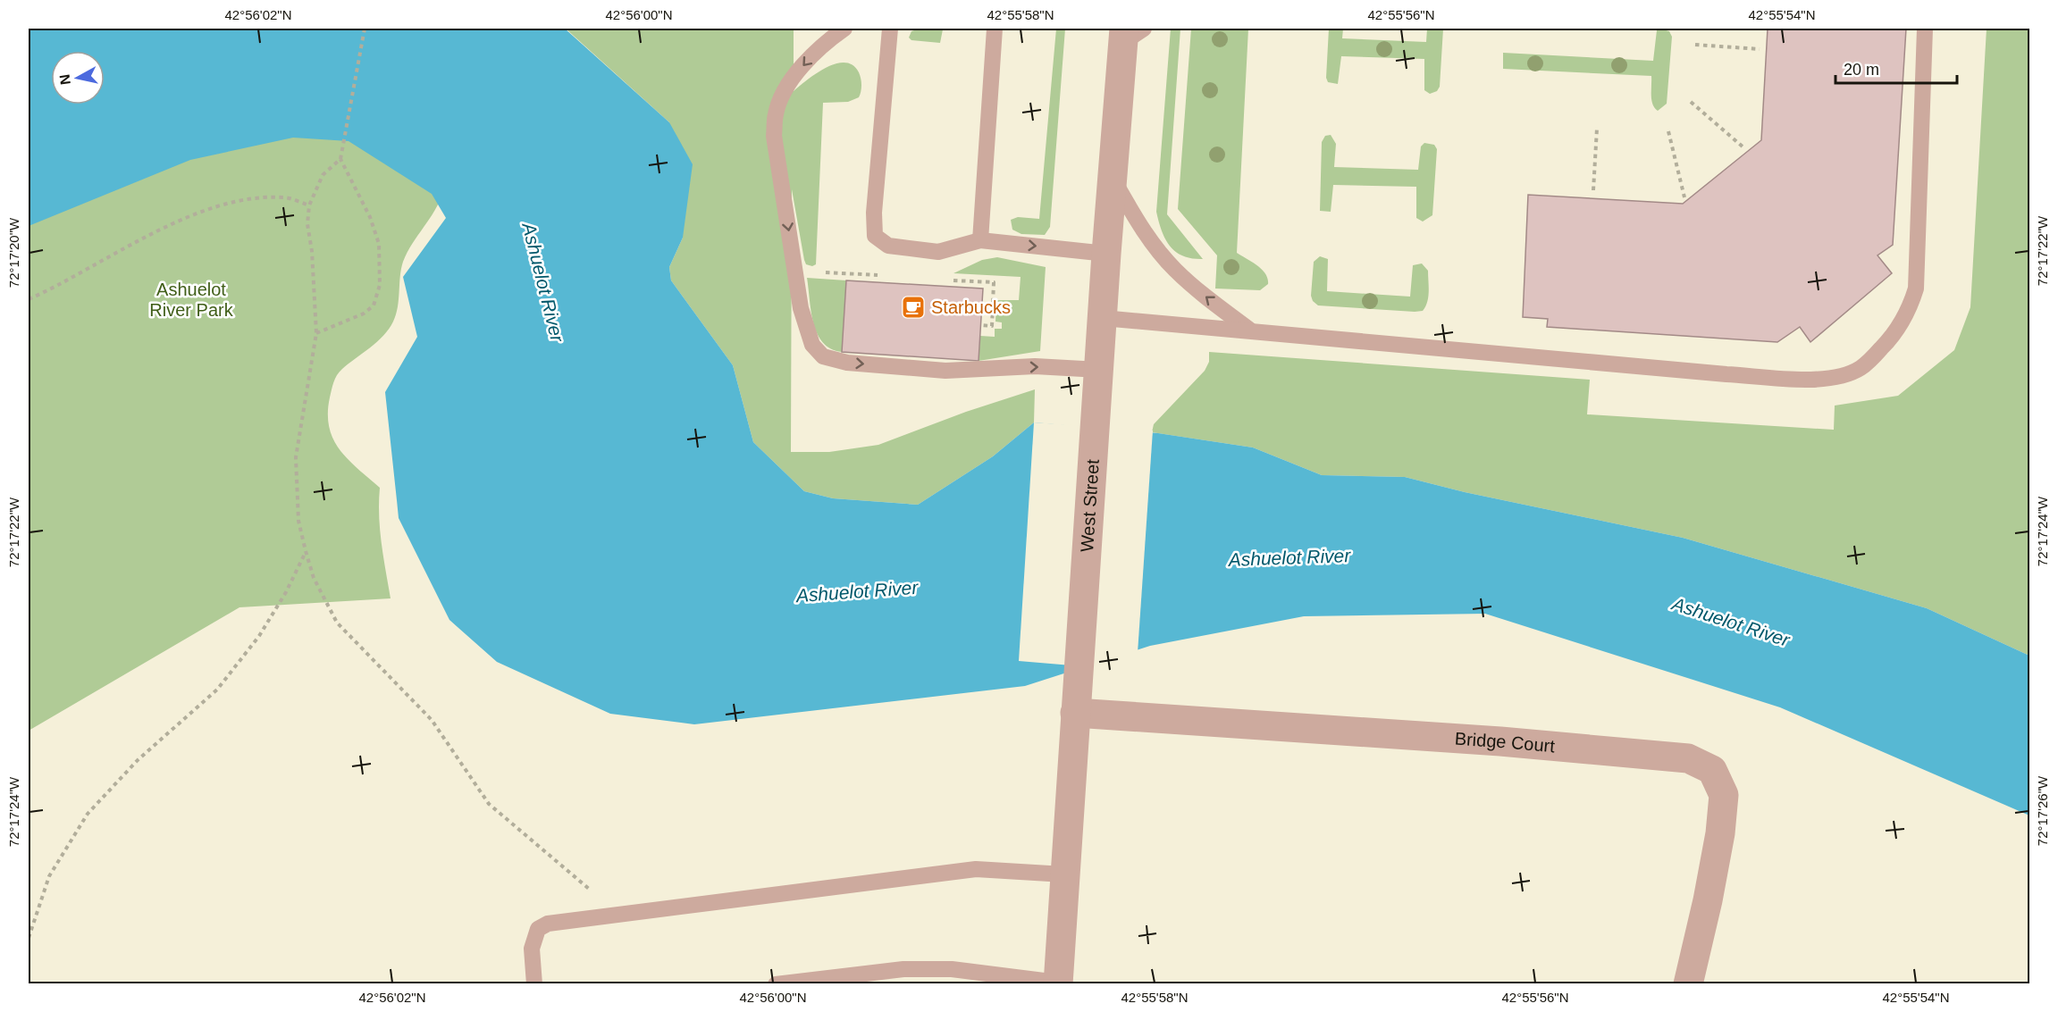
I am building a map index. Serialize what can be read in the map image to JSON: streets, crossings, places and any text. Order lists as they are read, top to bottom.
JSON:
{
  "streets": {
    "street": ["West Street", "Bridge Court"]
  },
  "crossings": [
    ["West Street", "Bridge Court"]
  ],
  "water": ["Ashuelot River"],
  "parks": ["Ashuelot River Park"],
  "places": {
    "cafe": ["Starbucks"]
  },
  "scale_bar": "20 m",
  "north": "left",
  "coordinates": [
    "42°56'02\"N",
    "42°56'00\"N",
    "42°55'58\"N",
    "42°55'56\"N",
    "42°55'54\"N",
    "72°17'22\"W",
    "72°17'20\"W",
    "72°17'24\"W",
    "72°17'26\"W"
  ]
}
